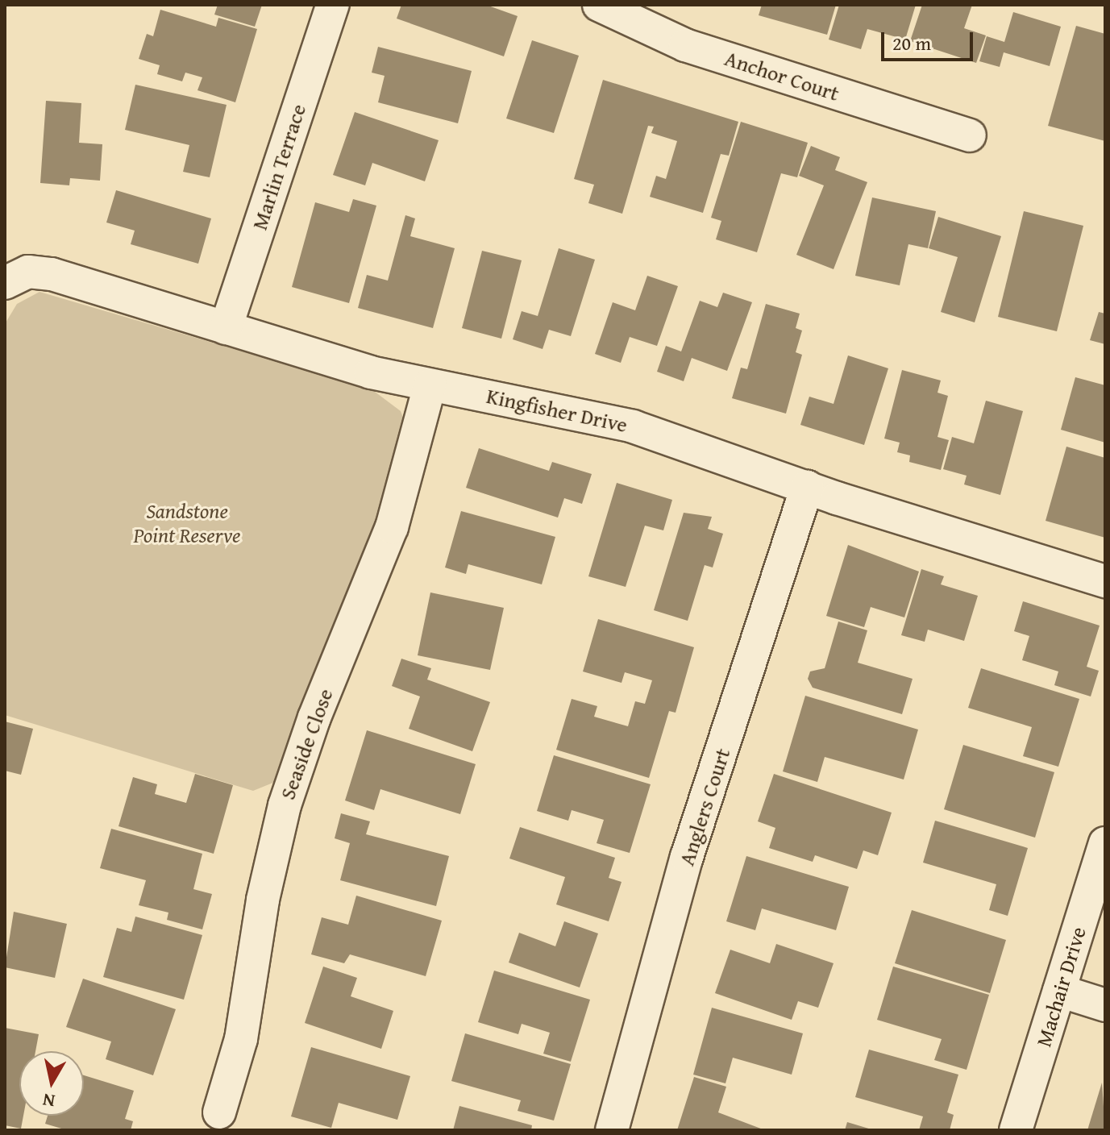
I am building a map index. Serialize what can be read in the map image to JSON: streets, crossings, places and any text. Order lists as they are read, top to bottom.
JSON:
{
  "streets": {
    "street": [
      "Anchor Court",
      "Marlin Terrace",
      "Kingfisher Drive",
      "Seaside Close",
      "Anglers Court",
      "Machair Drive"
    ]
  },
  "crossings": [
    ["Marlin Terrace", "Kingfisher Drive"],
    ["Kingfisher Drive", "Seaside Close"],
    ["Kingfisher Drive", "Anglers Court"]
  ],
  "parks": ["Sandstone Point Reserve"],
  "scale_bar": "20 m",
  "north": "bottom"
}
